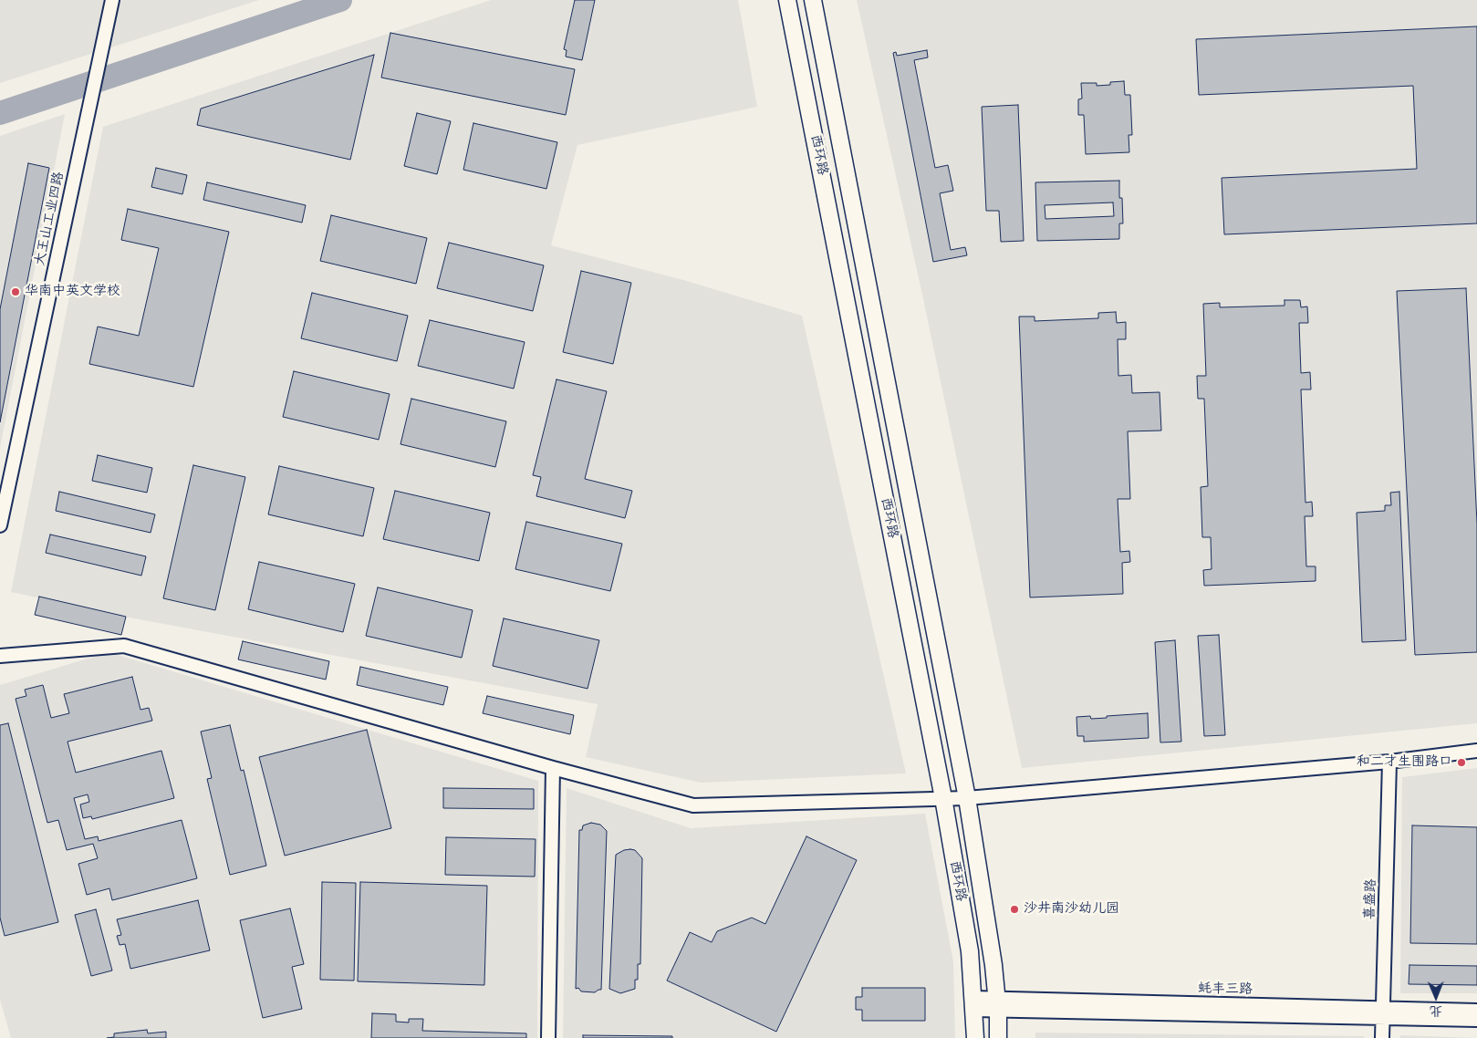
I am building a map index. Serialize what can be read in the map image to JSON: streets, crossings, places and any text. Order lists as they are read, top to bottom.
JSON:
{
  "streets": {
    "main road": ["西环路"],
    "street": ["大王山工业四路", "喜盛路", "蚝丰三路"]
  },
  "crossings": [
    ["西环路", "蚝丰三路"],
    ["喜盛路", "蚝丰三路"]
  ],
  "places": ["华南中英文学校", "和二才生围路口", "沙井南沙幼儿园"],
  "north": "bottom"
}
